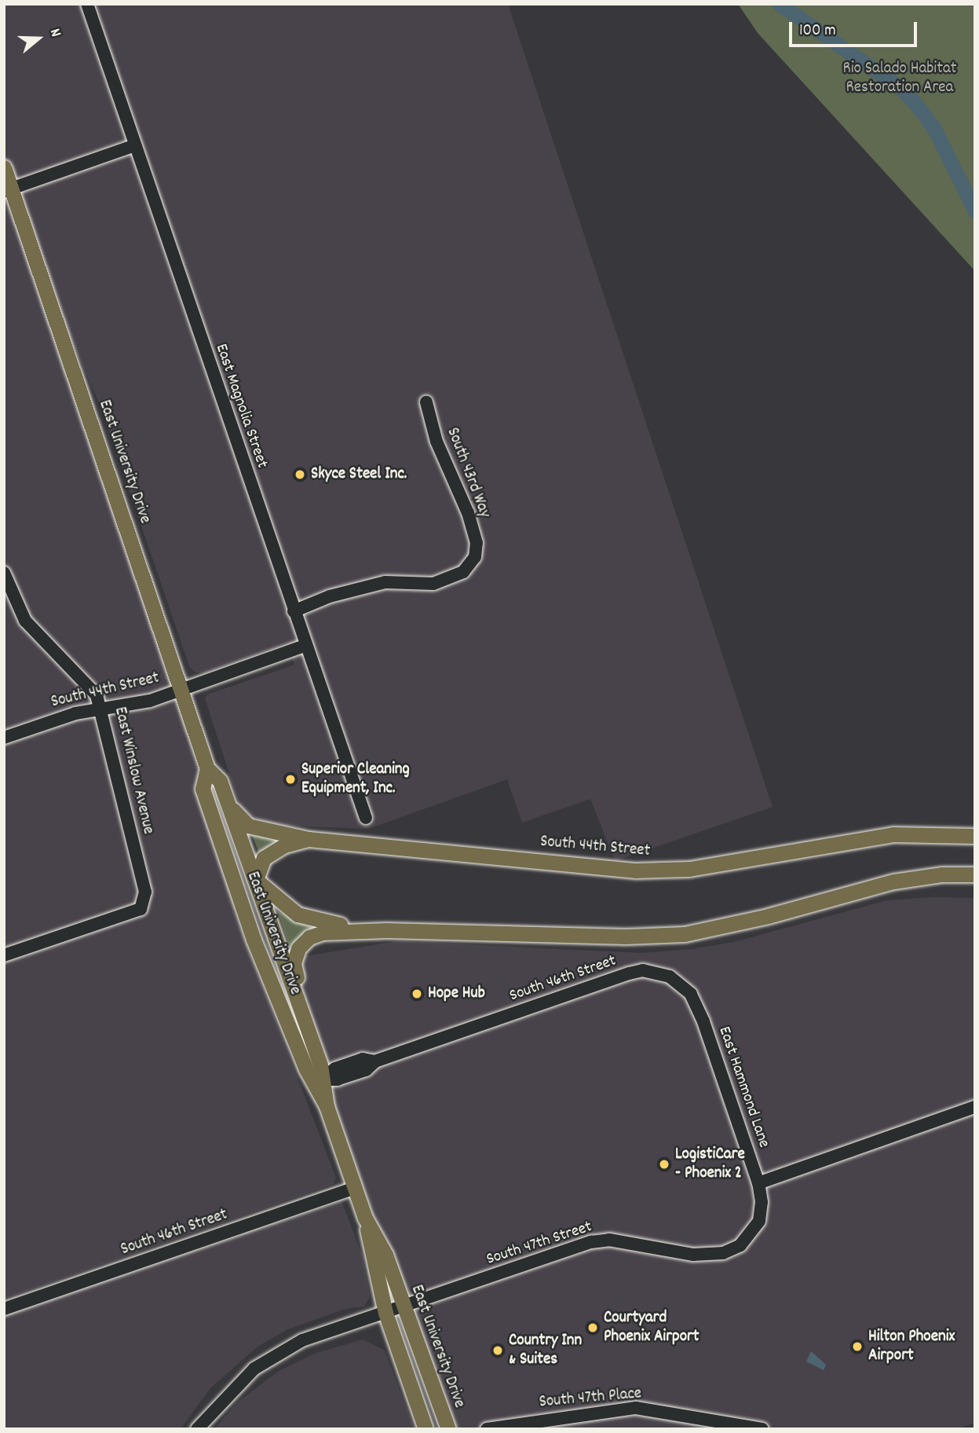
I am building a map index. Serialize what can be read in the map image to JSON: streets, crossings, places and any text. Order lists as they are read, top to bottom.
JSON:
{
  "streets": {
    "main road": ["East University Drive", "South 44th Street"],
    "street": [
      "East Magnolia Street",
      "South 43rd Way",
      "East Winslow Avenue",
      "South 46th Street",
      "East Hammond Lane",
      "South 47th Street",
      "South 47th Place"
    ]
  },
  "crossings": [
    ["East Magnolia Street", "South 43rd Way"],
    ["East University Drive", "South 44th Street"],
    ["East University Drive", "South 46th Street"],
    ["East University Drive", "South 47th Street"],
    ["South 44th Street", "East Winslow Avenue"],
    ["South 46th Street", "East Hammond Lane"],
    ["East Hammond Lane", "South 47th Street"]
  ],
  "parks": ["Rio Salado Habitat Restoration Area"],
  "places": [
    "Skyce Steel Inc.",
    "Superior Cleaning Equipment, Inc.",
    "Hope Hub",
    "LogistiCare - Phoenix 2",
    "Courtyard Phoenix Airport",
    "Hilton Phoenix Airport",
    "Country Inn & Suites"
  ],
  "scale_bar": "100 m",
  "north": "right"
}
